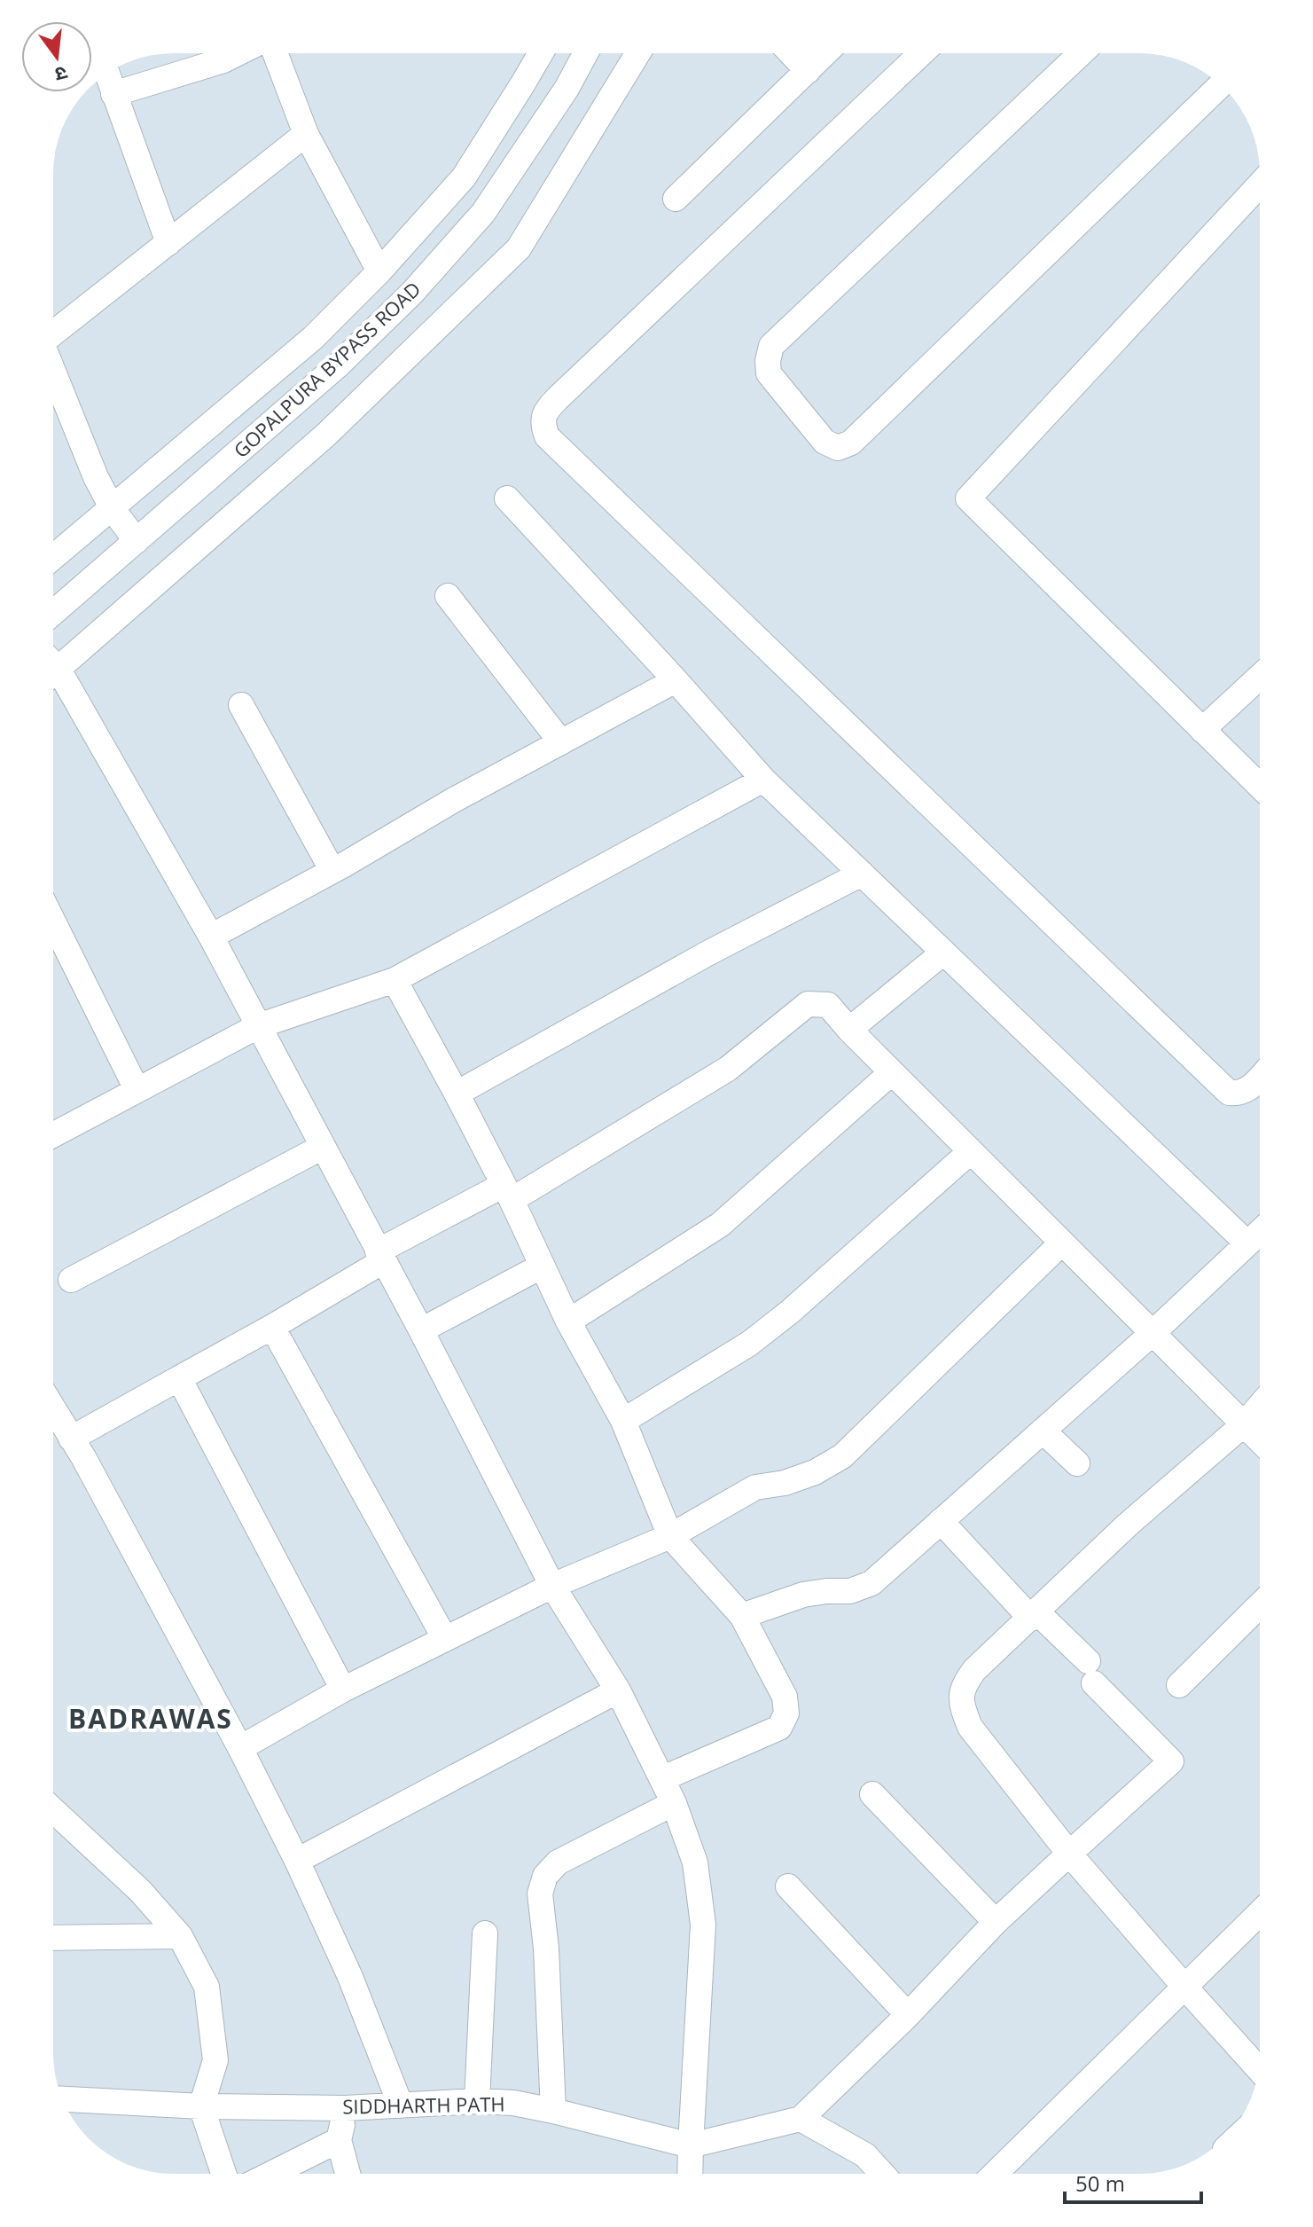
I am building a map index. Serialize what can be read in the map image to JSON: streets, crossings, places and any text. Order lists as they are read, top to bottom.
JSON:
{
  "streets": {
    "street": ["GOPALPURA BYPASS ROAD", "SIDDHARTH PATH"]
  },
  "districts": ["BADRAWAS"],
  "scale_bar": "50 m",
  "north": "bottom"
}
